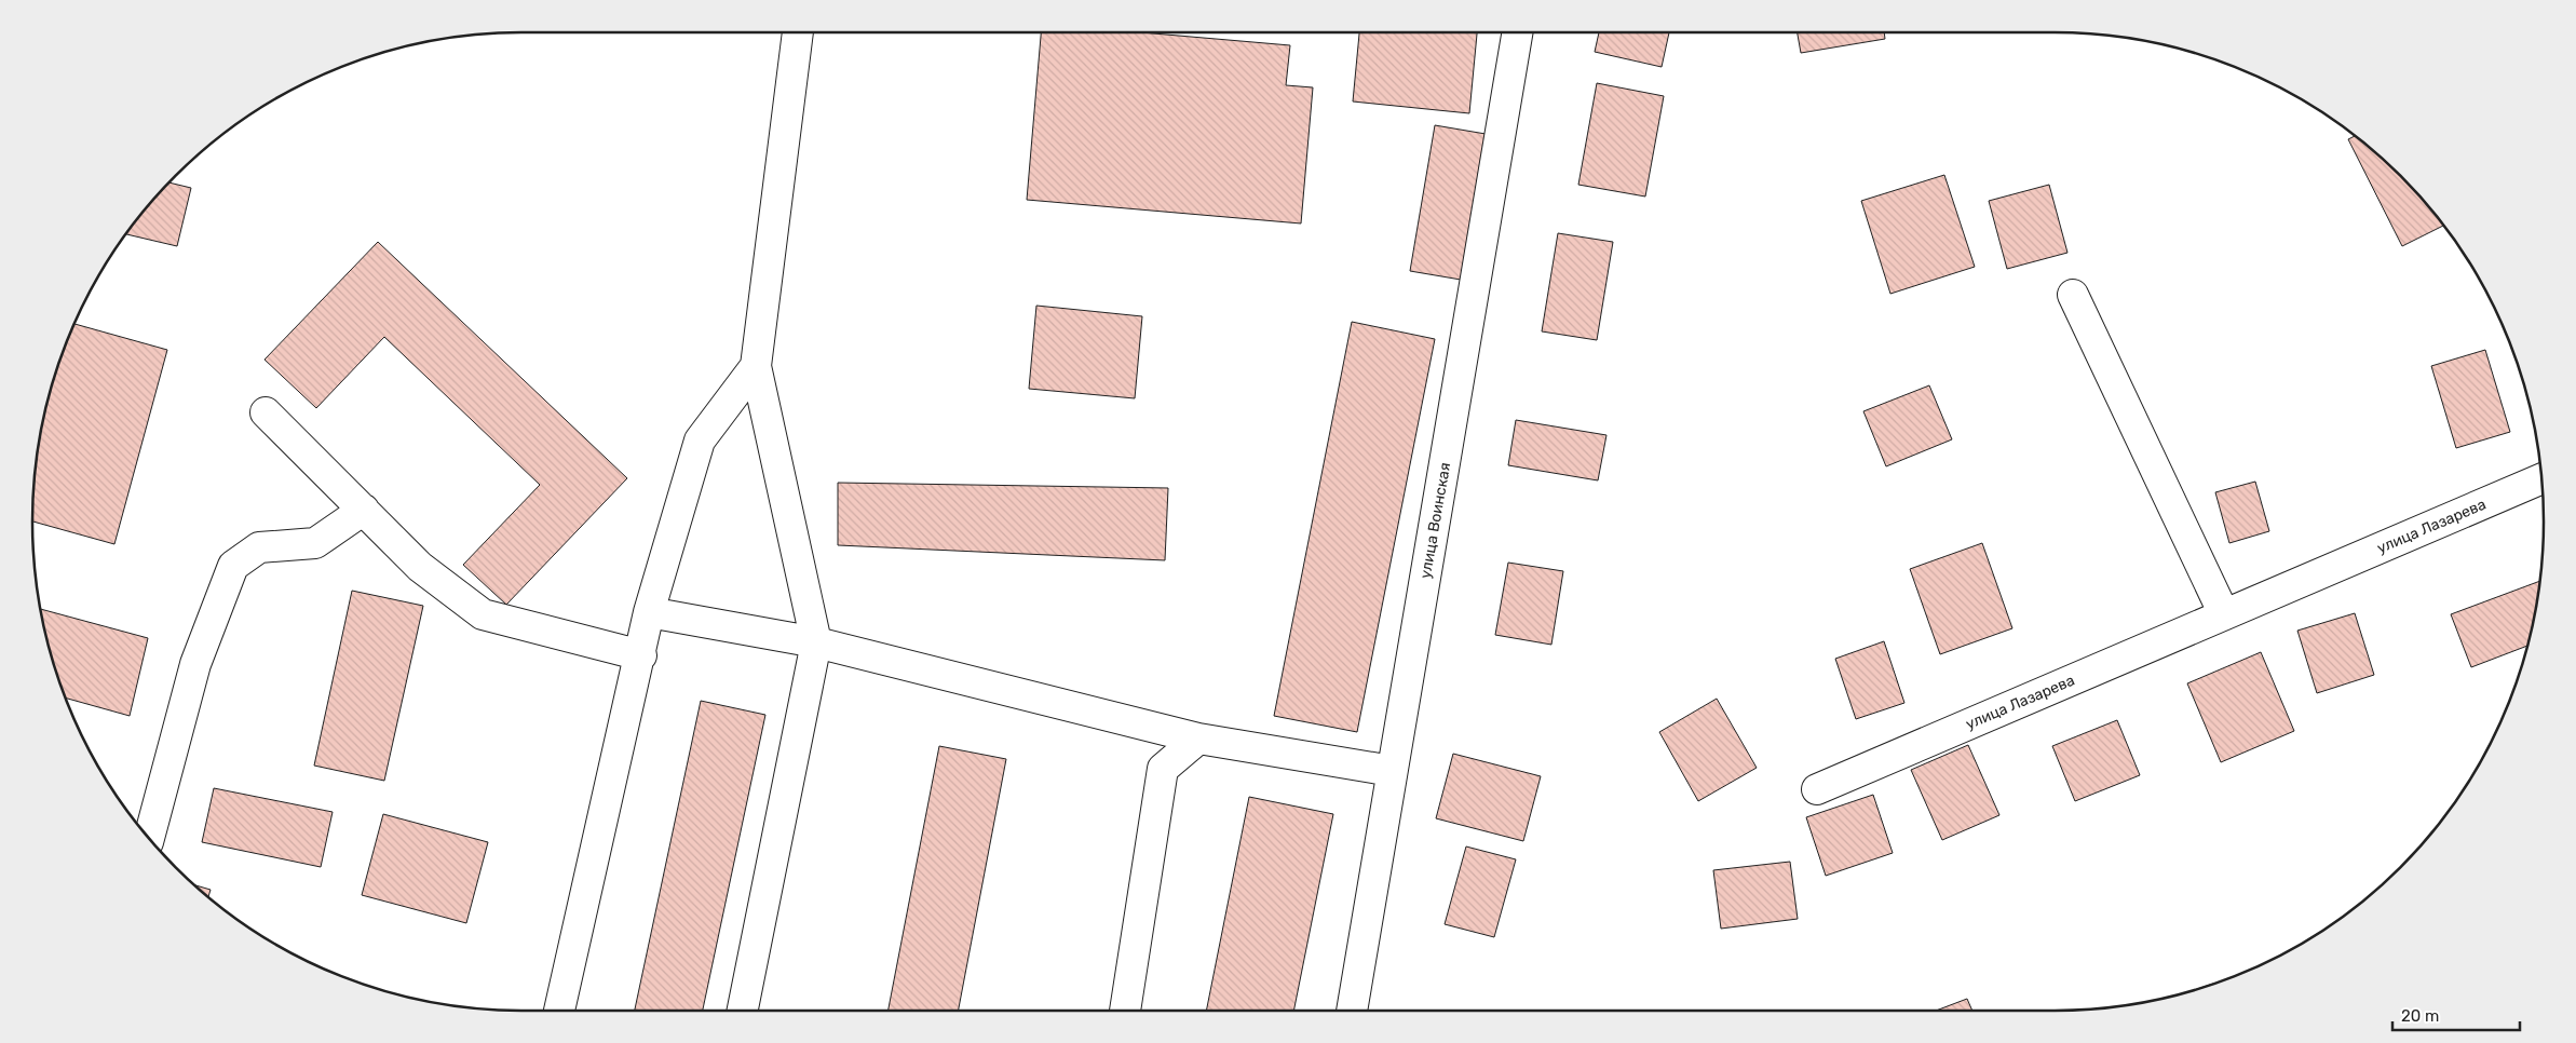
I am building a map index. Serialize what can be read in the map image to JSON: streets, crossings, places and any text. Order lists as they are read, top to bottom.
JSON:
{
  "streets": {
    "street": ["улица Воинская", "улица Лазарева"]
  },
  "scale_bar": "20 m"
}
